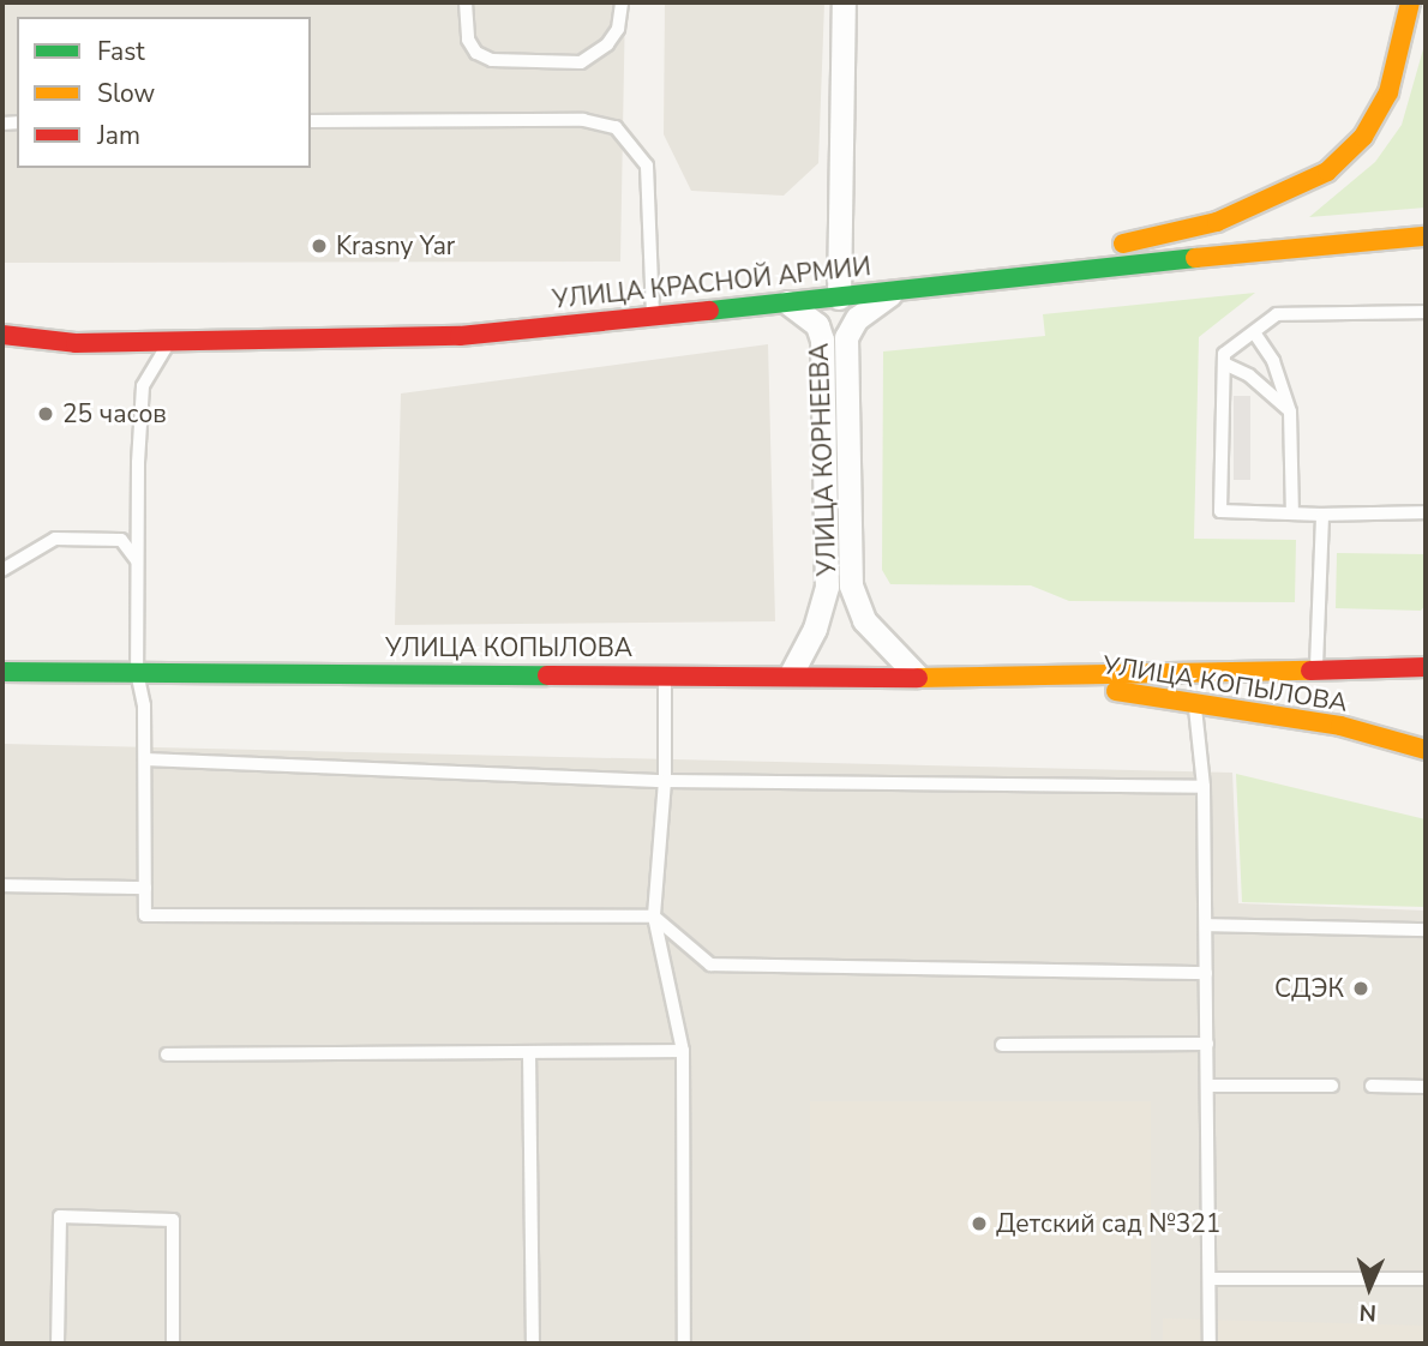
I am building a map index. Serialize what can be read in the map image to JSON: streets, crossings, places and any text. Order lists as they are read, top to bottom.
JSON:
{
  "streets": {
    "main road": ["УЛИЦА КРАСНОЙ АРМИИ", "УЛИЦА КОПЫЛОВА"],
    "street": ["УЛИЦА КОРНЕЕВА"]
  },
  "crossings": [
    ["УЛИЦА КРАСНОЙ АРМИИ", "УЛИЦА КОРНЕЕВА"],
    ["УЛИЦА КОРНЕЕВА", "УЛИЦА КОПЫЛОВА"]
  ],
  "places": [
    "Krasny Yar",
    "25 часов",
    "СДЭК",
    "Детский сад №321"
  ],
  "legend": ["Fast", "Slow", "Jam"],
  "north": "bottom"
}
